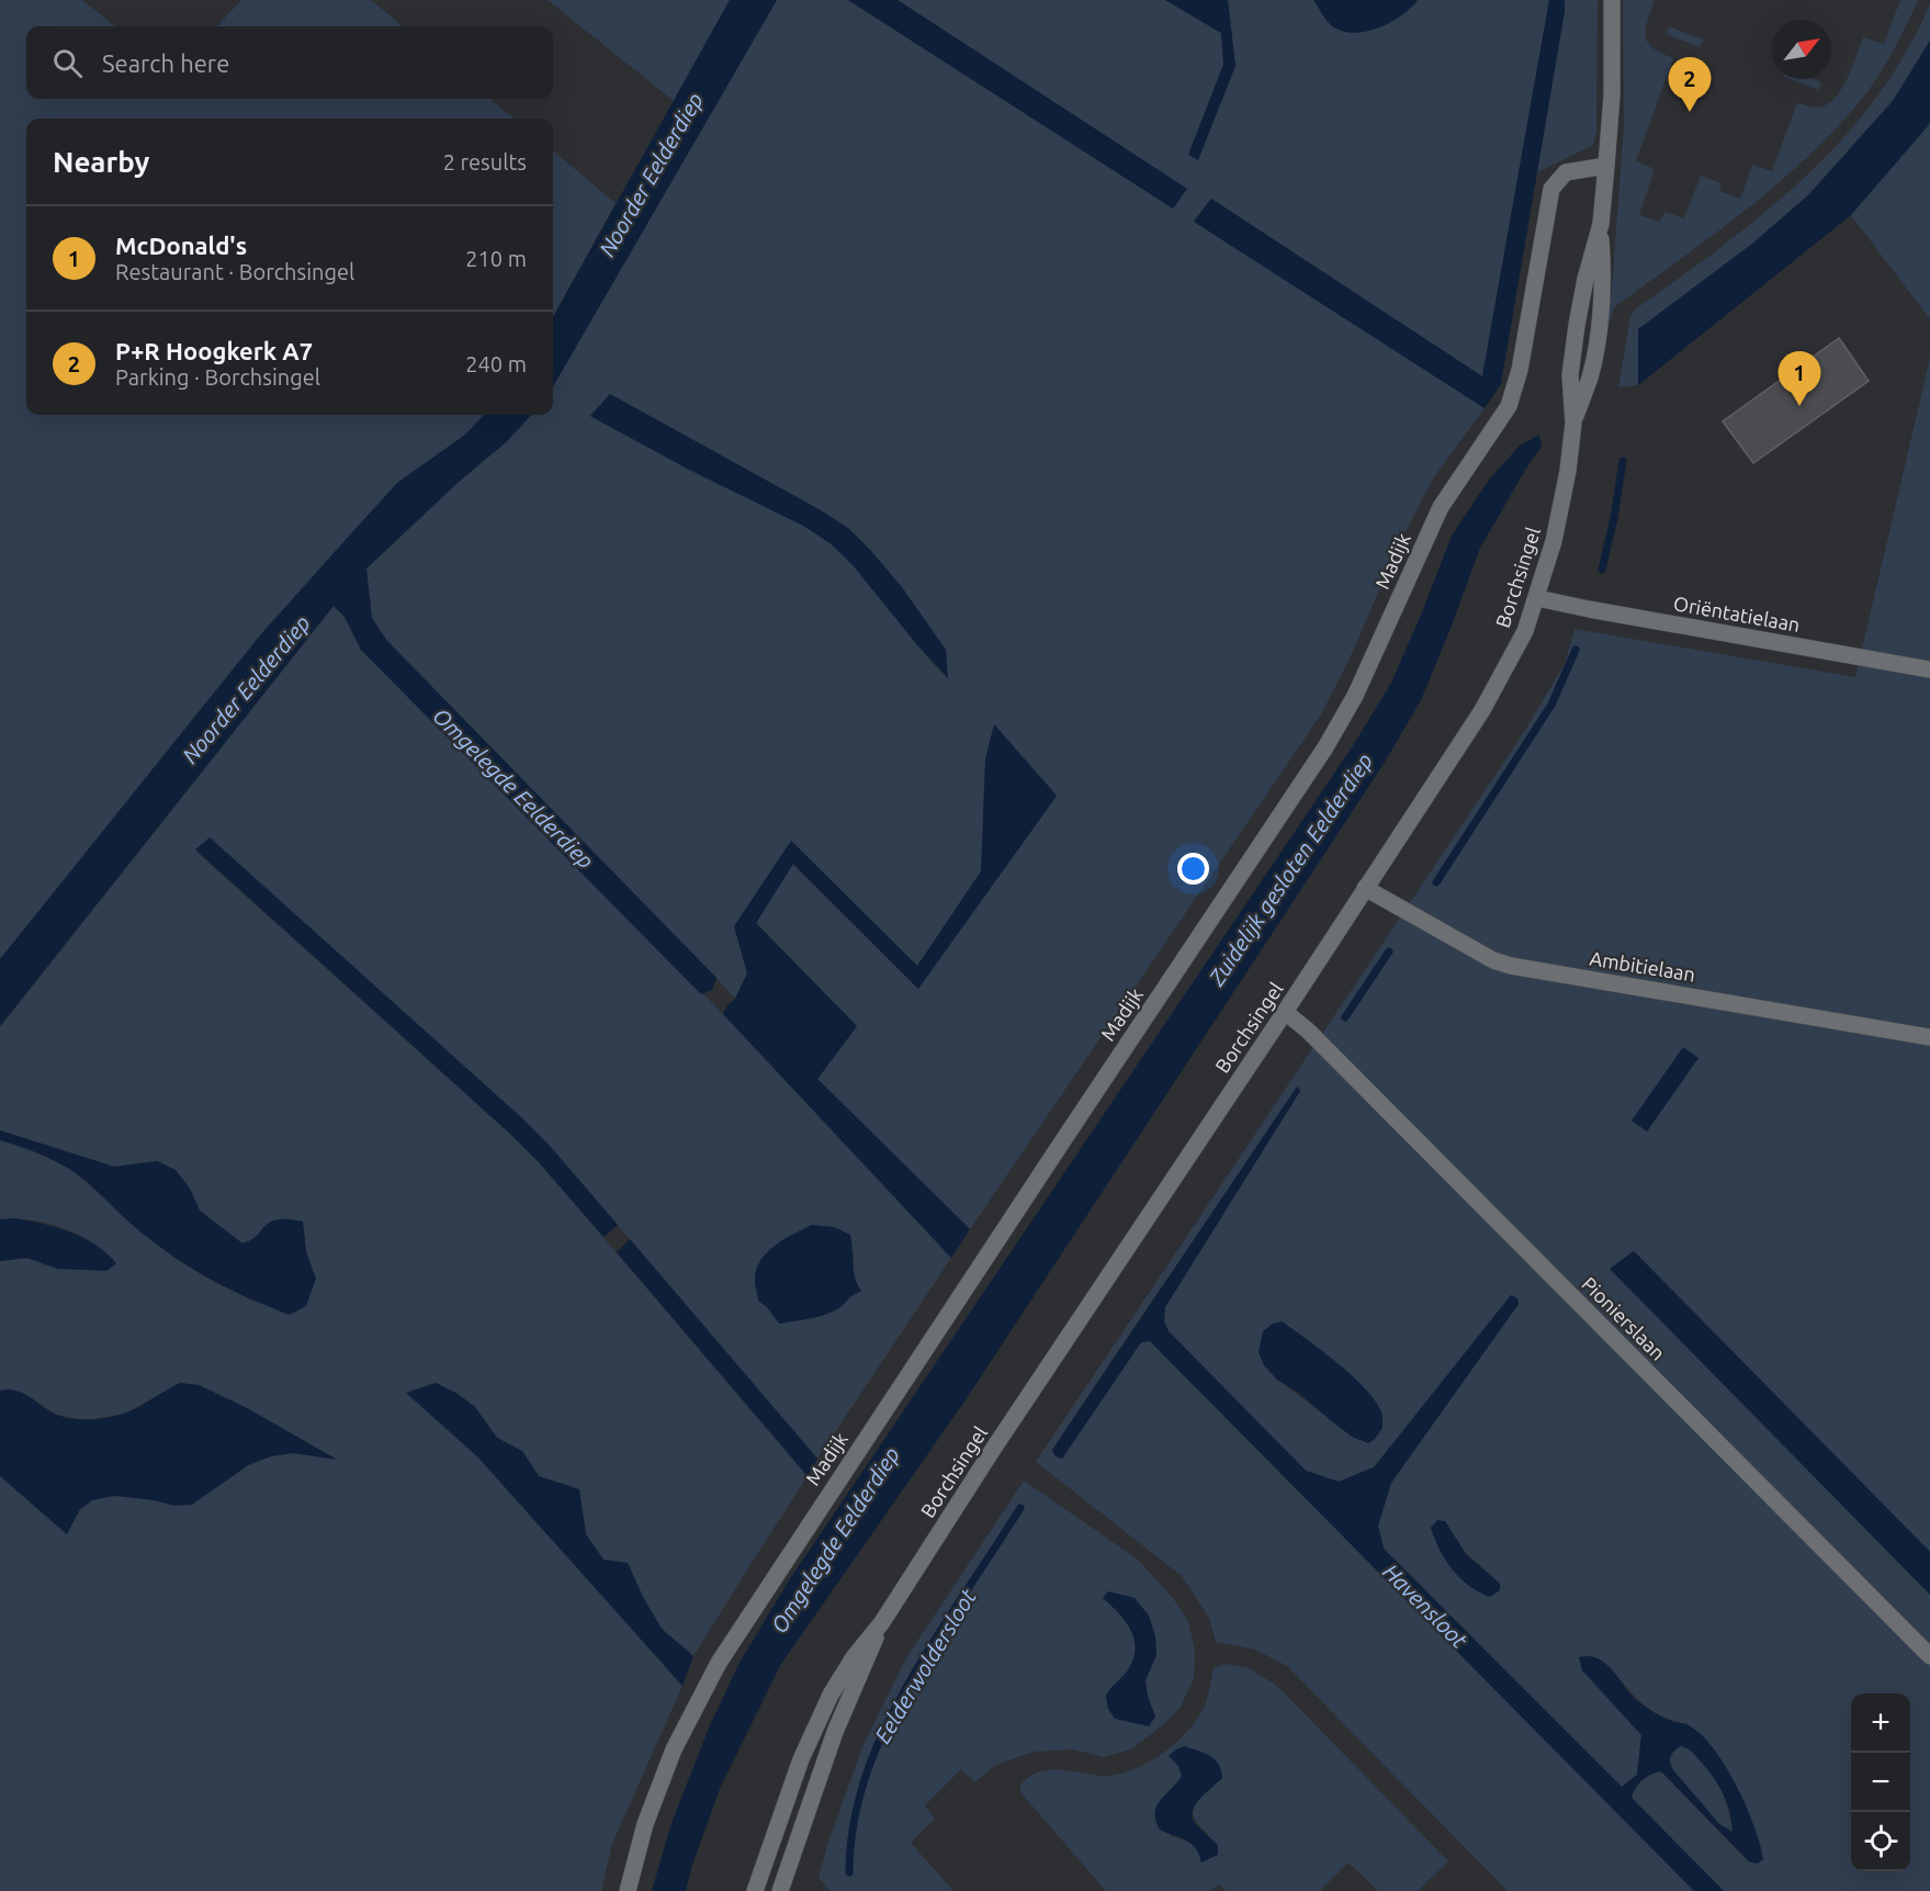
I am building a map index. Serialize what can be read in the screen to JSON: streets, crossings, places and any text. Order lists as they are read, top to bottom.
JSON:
{
  "streets": {
    "street": [
      "Madijk",
      "Borchsingel",
      "Oriëntatielaan",
      "Ambitielaan",
      "Pionierslaan"
    ]
  },
  "crossings": [
    ["Madijk", "Borchsingel"],
    ["Borchsingel", "Oriëntatielaan"],
    ["Borchsingel", "Ambitielaan"],
    ["Borchsingel", "Pionierslaan"]
  ],
  "water": [
    "Noorder Eelderdiep",
    "Omgelegde Eelderdiep",
    "Zuidelijk gesloten Eelderdiep",
    "Havensloot",
    "Eelderwoldersloot"
  ],
  "north": "top right",
  "page": {
    "search": "Search here",
    "pins": ["2", "1"],
    "heading": ["Nearby", "2 results"],
    "list": [
      {
        "mark": "1",
        "name": "McDonald's",
        "note": "Restaurant · Borchsingel",
        "value": "210 m"
      },
      {
        "mark": "2",
        "name": "P+R Hoogkerk A7",
        "note": "Parking · Borchsingel",
        "value": "240 m"
      }
    ],
    "map_buttons": ["+", "−"]
  }
}
